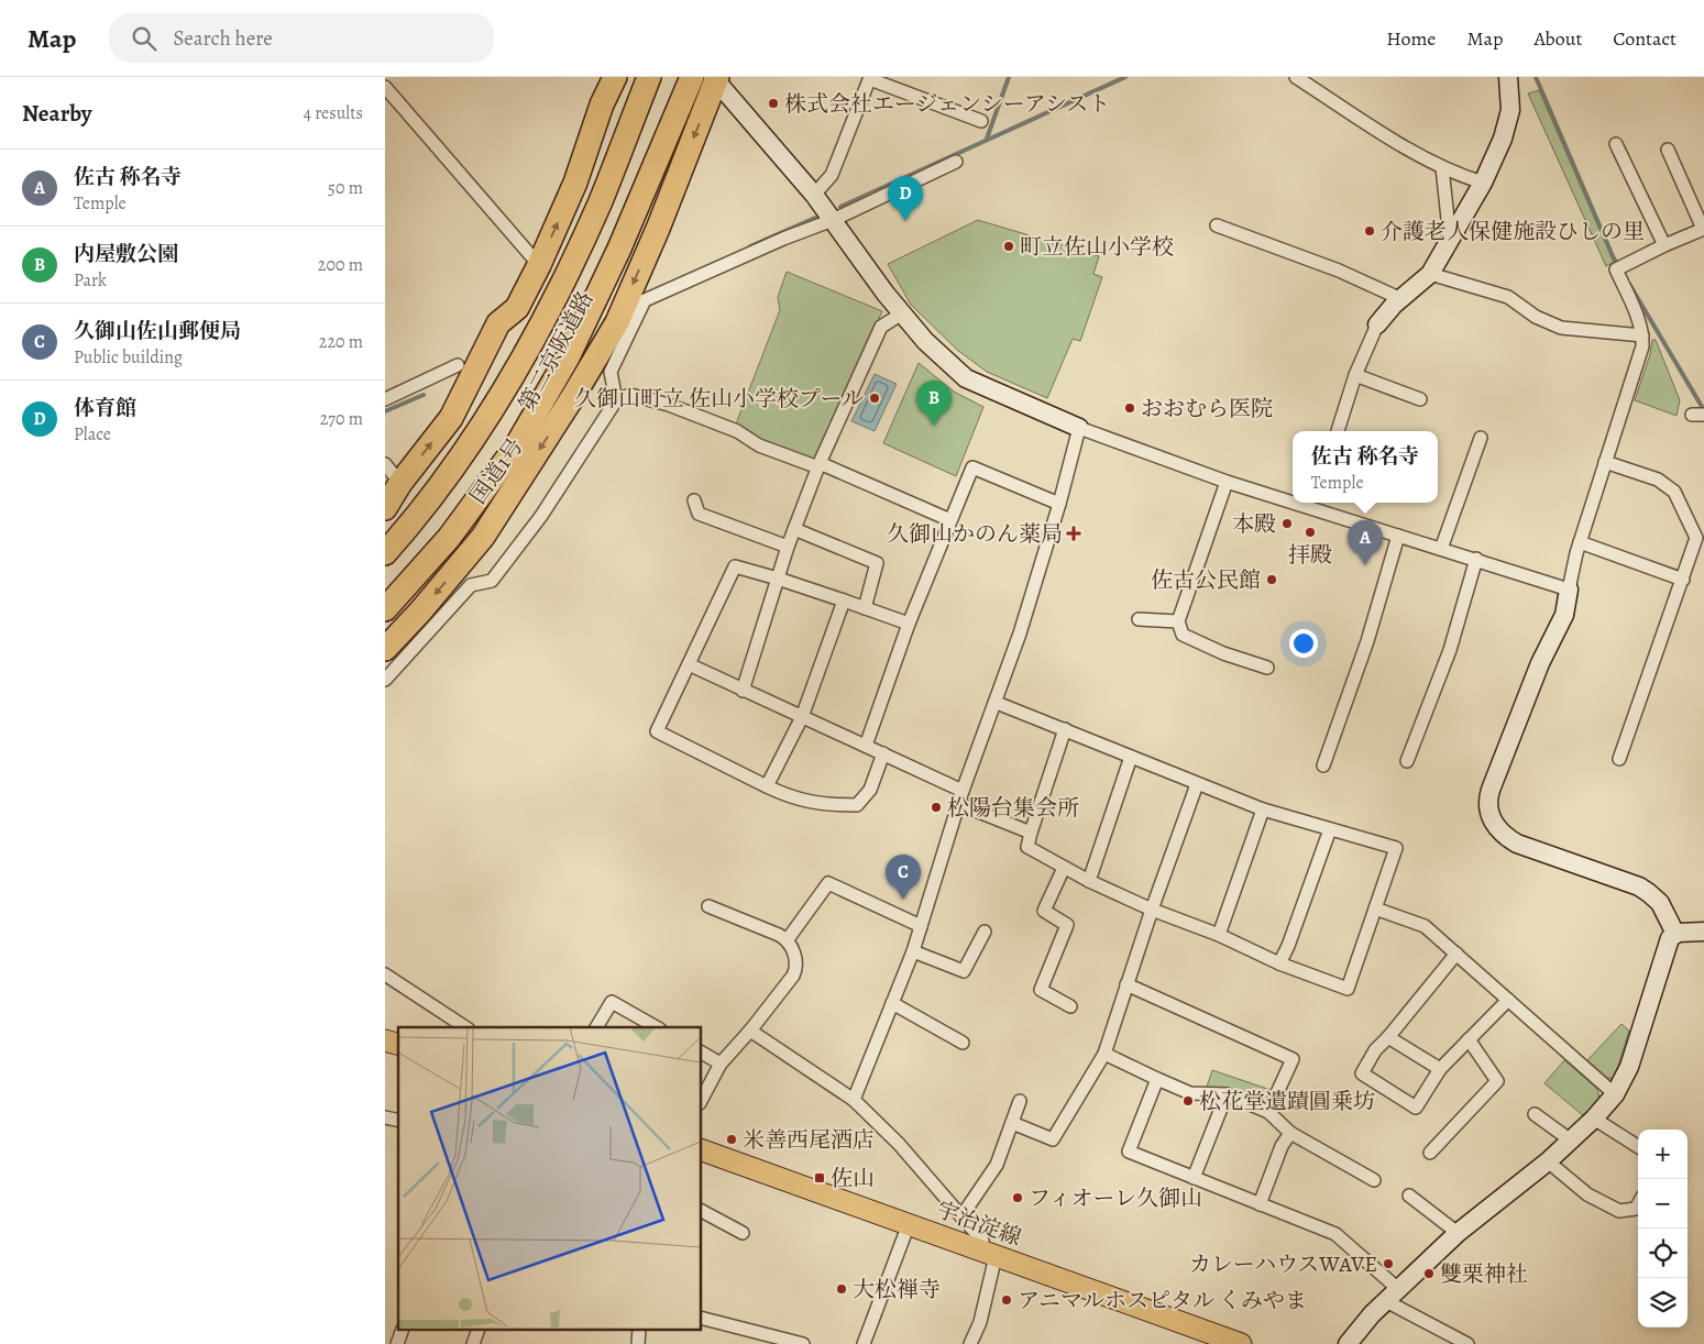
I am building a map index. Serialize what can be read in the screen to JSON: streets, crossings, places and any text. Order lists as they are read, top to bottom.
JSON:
{
  "streets": {
    "highway": ["第二京阪道路", "国道1号"],
    "main road": ["宇治淀線"]
  },
  "places": {
    "other": [
      "株式会社エージェンシーアシスト",
      "介護老人保健施設ひしの里",
      "町立佐山小学校",
      "久御山町立 佐山小学校プール",
      "おおむら医院",
      "本殿",
      "拝殿",
      "佐古公民館",
      "松陽台集会所",
      "松花堂遺蹟圓乗坊",
      "米善西尾酒店",
      "フィオーレ久御山",
      "カレーハウスWAVE",
      "雙栗神社",
      "大松禅寺",
      "アニマルホスピタル くみやま"
    ],
    "health": ["久御山かのん薬局"],
    "transit": ["佐山"]
  },
  "page": {
    "header": "Map",
    "search": "Search here",
    "nav": [
      "Home",
      "Map",
      "About",
      "Contact"
    ],
    "heading": ["Nearby", "4 results"],
    "list": [
      {
        "mark": "A",
        "name": "佐古 称名寺",
        "note": "Temple",
        "value": "50 m"
      },
      {
        "mark": "B",
        "name": "内屋敷公園",
        "note": "Park",
        "value": "200 m"
      },
      {
        "mark": "C",
        "name": "久御山佐山郵便局",
        "note": "Public building",
        "value": "220 m"
      },
      {
        "mark": "D",
        "name": "体育館",
        "note": "Place",
        "value": "270 m"
      }
    ],
    "pins": [
      "D",
      "B",
      "A",
      "C"
    ],
    "popup": ["佐古 称名寺", "Temple"],
    "map_buttons": ["+", "−"]
  }
}
